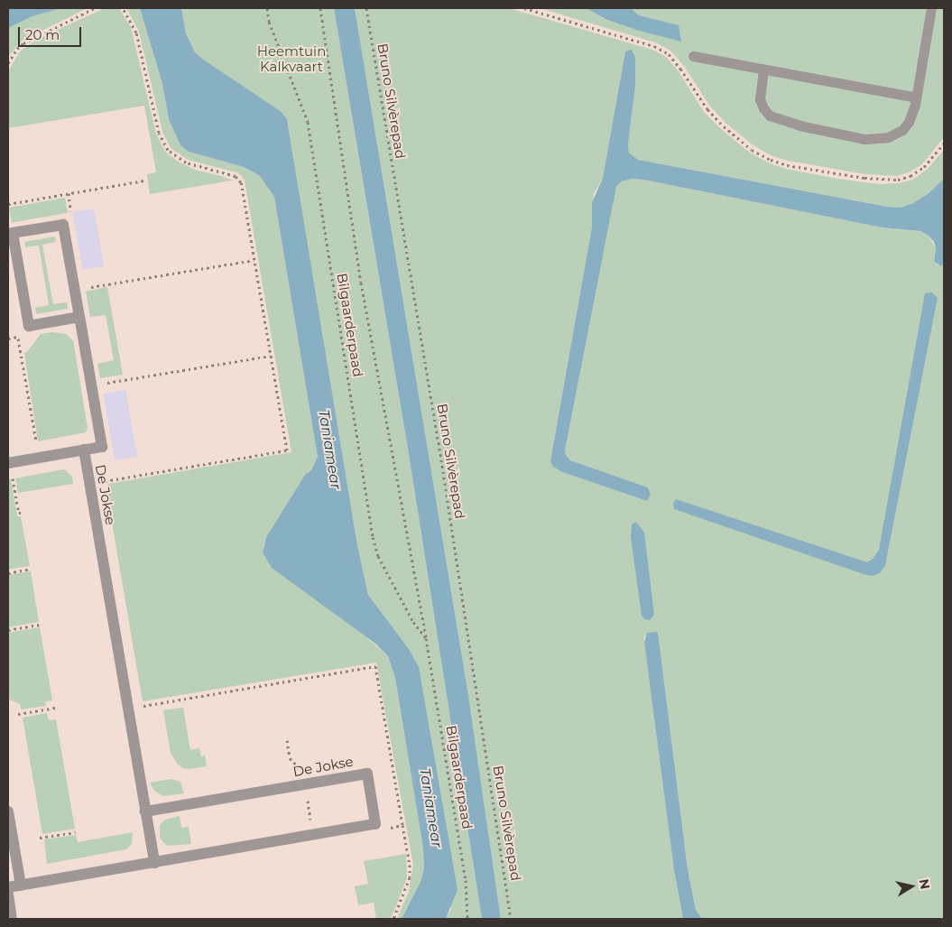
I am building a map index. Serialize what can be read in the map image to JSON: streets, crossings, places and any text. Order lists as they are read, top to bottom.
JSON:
{
  "streets": {
    "street": ["De Jokse"],
    "path": ["Bruno Silvèrepad", "Bilgaarderpaad"]
  },
  "water": ["Taniamear"],
  "parks": ["Heemtuin Kalkvaart"],
  "scale_bar": "20 m",
  "north": "right"
}
